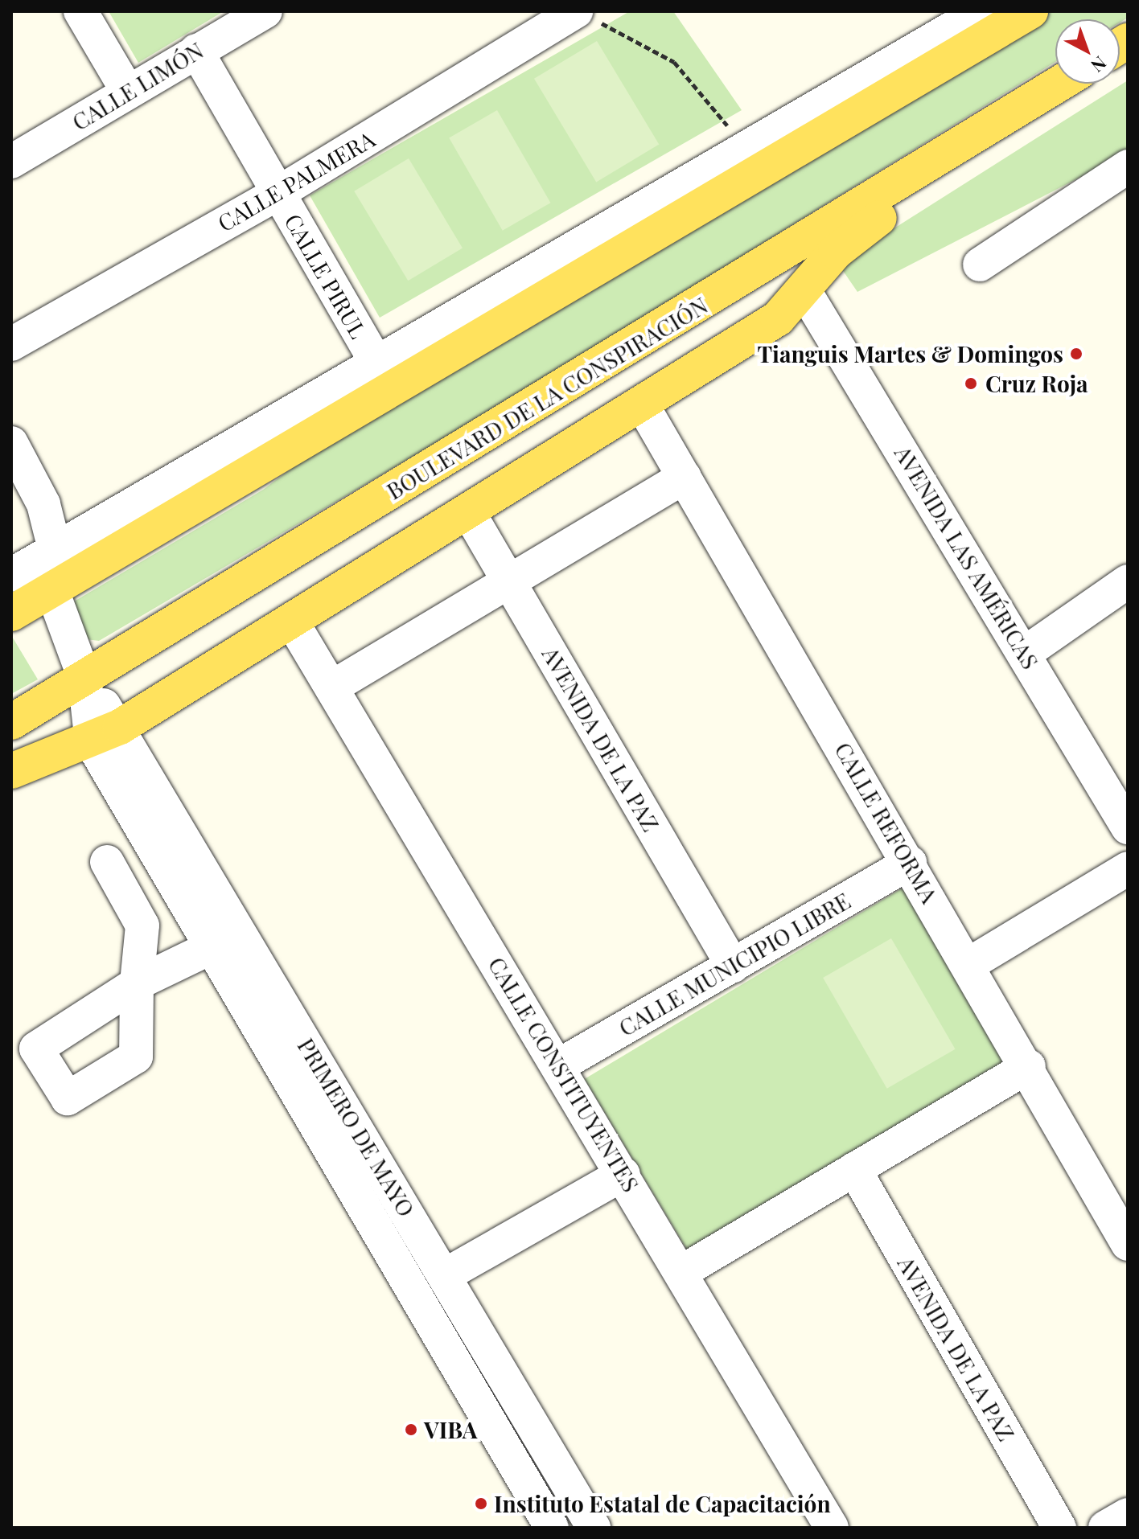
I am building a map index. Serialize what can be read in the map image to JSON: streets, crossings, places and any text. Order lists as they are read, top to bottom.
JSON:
{
  "streets": {
    "main road": ["BOULEVARD DE LA CONSPIRACIÓN"],
    "street": [
      "CALLE LIMÓN",
      "CALLE PALMERA",
      "CALLE PIRUL",
      "AVENIDA LAS AMÉRICAS",
      "AVENIDA DE LA PAZ",
      "CALLE REFORMA",
      "CALLE MUNICIPIO LIBRE",
      "CALLE CONSTITUYENTES",
      "PRIMERO DE MAYO"
    ]
  },
  "crossings": [
    ["CALLE LIMÓN", "CALLE PIRUL"],
    ["CALLE PALMERA", "CALLE PIRUL"],
    ["AVENIDA DE LA PAZ", "CALLE MUNICIPIO LIBRE"],
    ["CALLE REFORMA", "CALLE MUNICIPIO LIBRE"],
    ["CALLE MUNICIPIO LIBRE", "CALLE CONSTITUYENTES"]
  ],
  "places": [
    "Tianguis Martes & Domingos",
    "Cruz Roja",
    "VIBA",
    "Instituto Estatal de Capacitación"
  ],
  "north": "bottom right"
}
